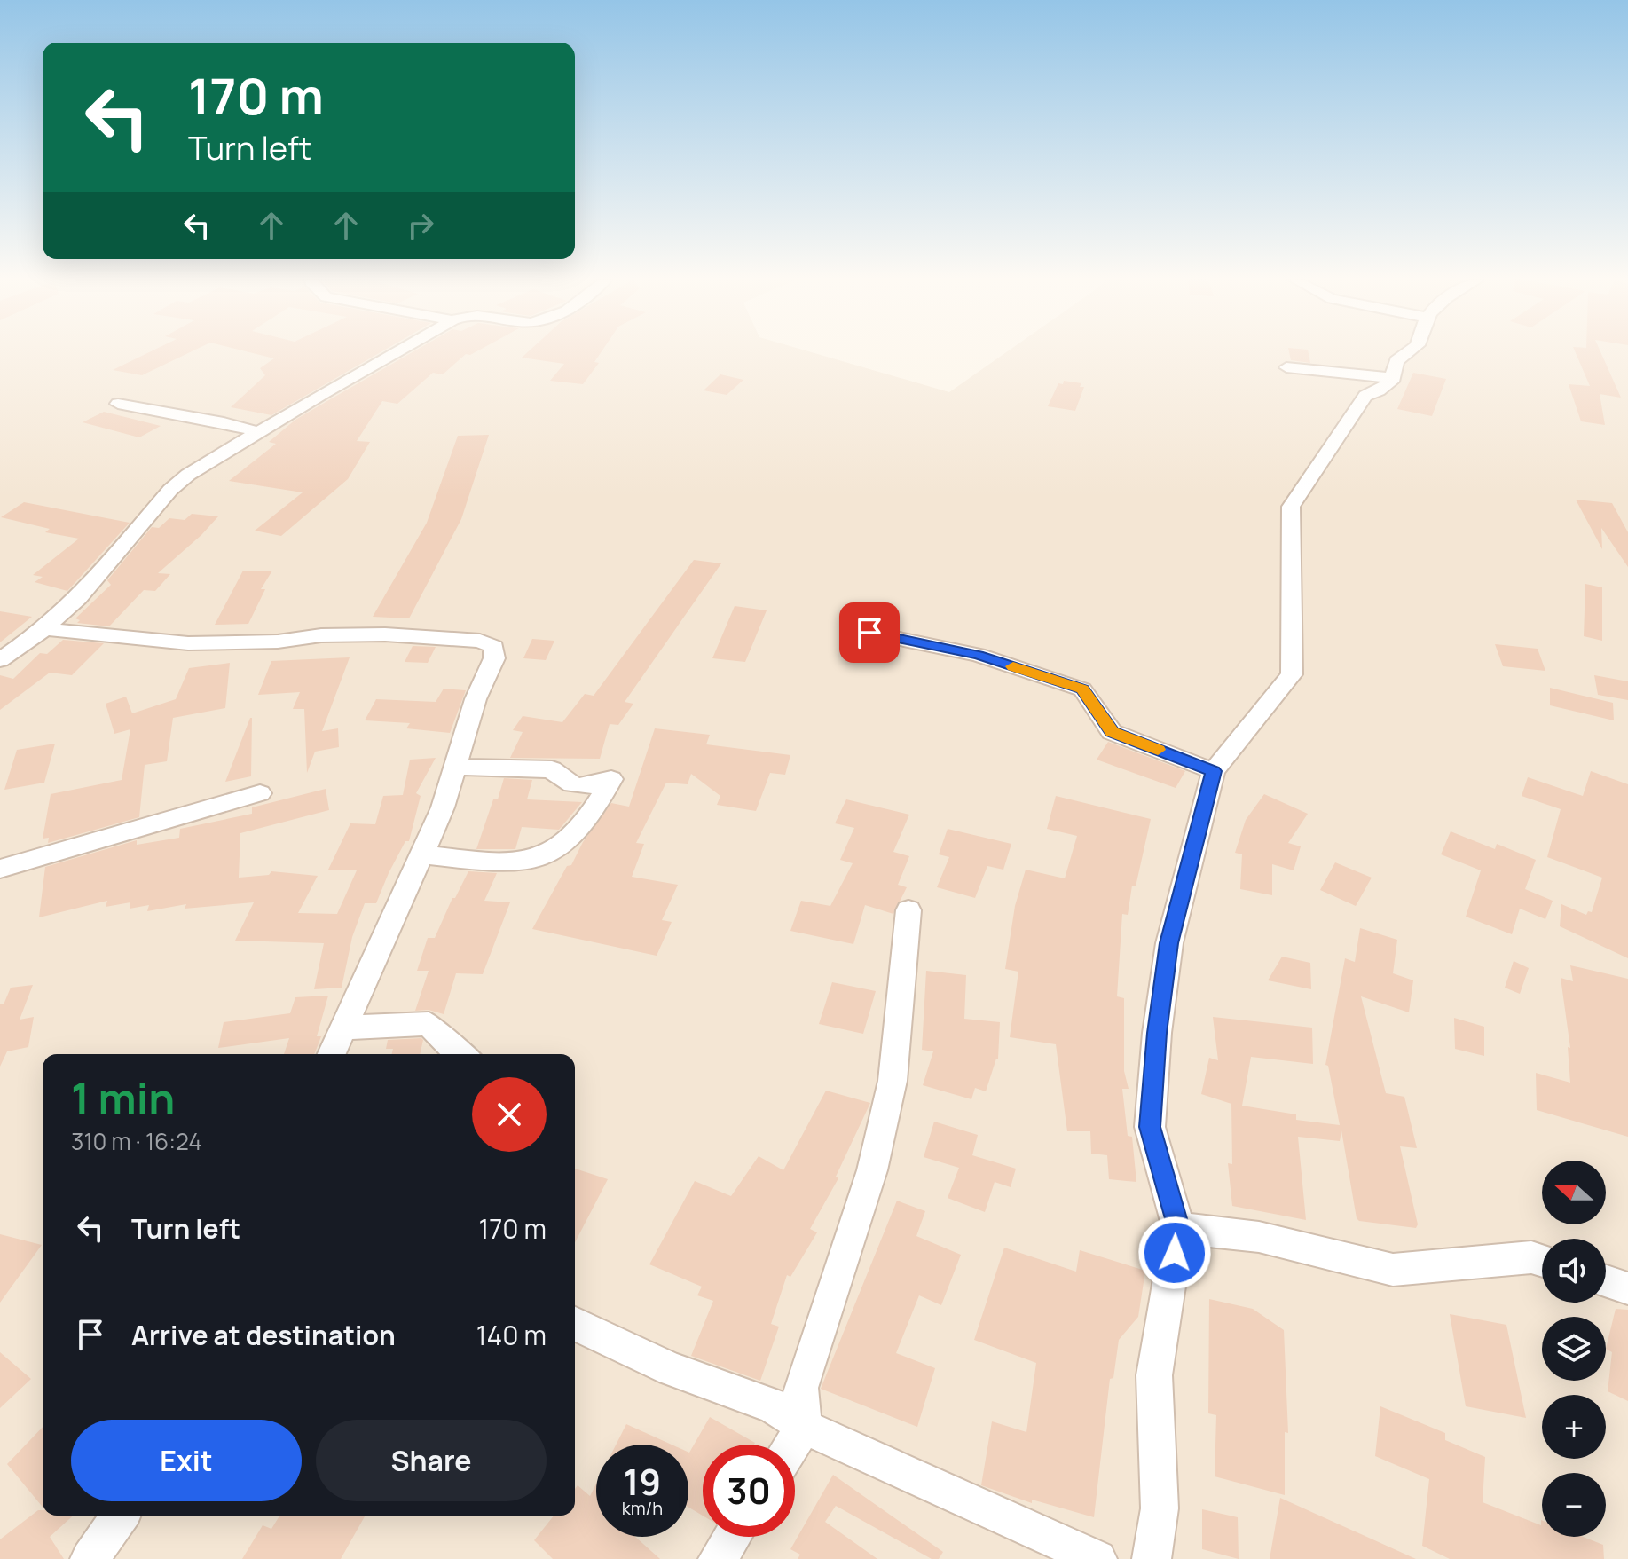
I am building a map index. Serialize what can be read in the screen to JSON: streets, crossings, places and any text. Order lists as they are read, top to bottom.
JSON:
{
  "north": "left",
  "page": {
    "turn": ["170 m", "Turn left"],
    "heading": ["1 min", "310 m · 16:24"],
    "map_buttons": ["+", "−"],
    "list": [
      {
        "name": "Turn left",
        "value": "170 m"
      },
      {
        "name": "Arrive at destination",
        "value": "140 m"
      }
    ],
    "buttons": ["Exit", "Share"],
    "speed": "19 km/h",
    "limit": "30"
  }
}
